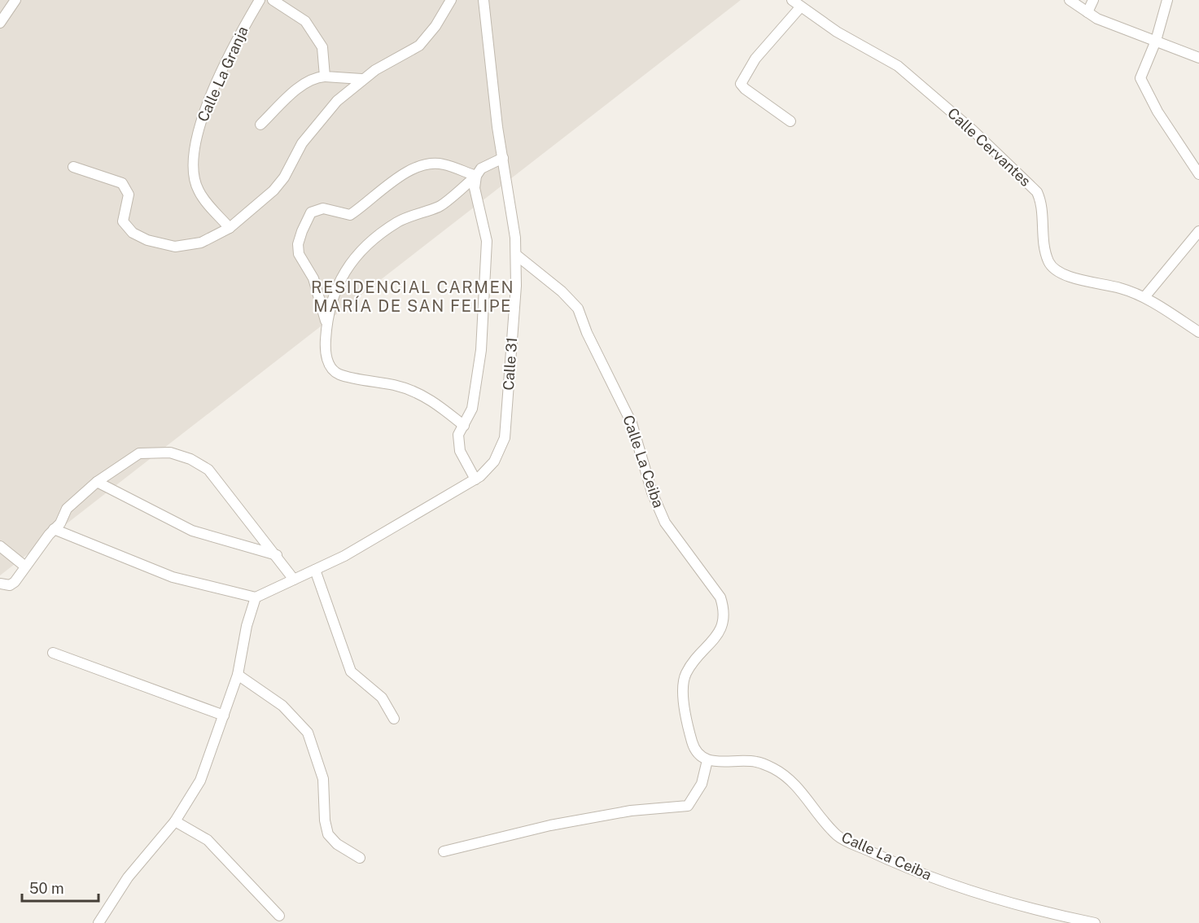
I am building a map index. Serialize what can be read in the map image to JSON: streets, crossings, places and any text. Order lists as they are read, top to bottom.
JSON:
{
  "streets": {
    "street": [
      "Calle La Granja",
      "Calle Cervantes",
      "Calle 31",
      "Calle La Ceiba"
    ]
  },
  "crossings": [
    ["Calle 31", "Calle La Ceiba"]
  ],
  "districts": ["RESIDENCIAL CARMEN MARÍA DE SAN FELIPE"],
  "scale_bar": "50 m"
}
